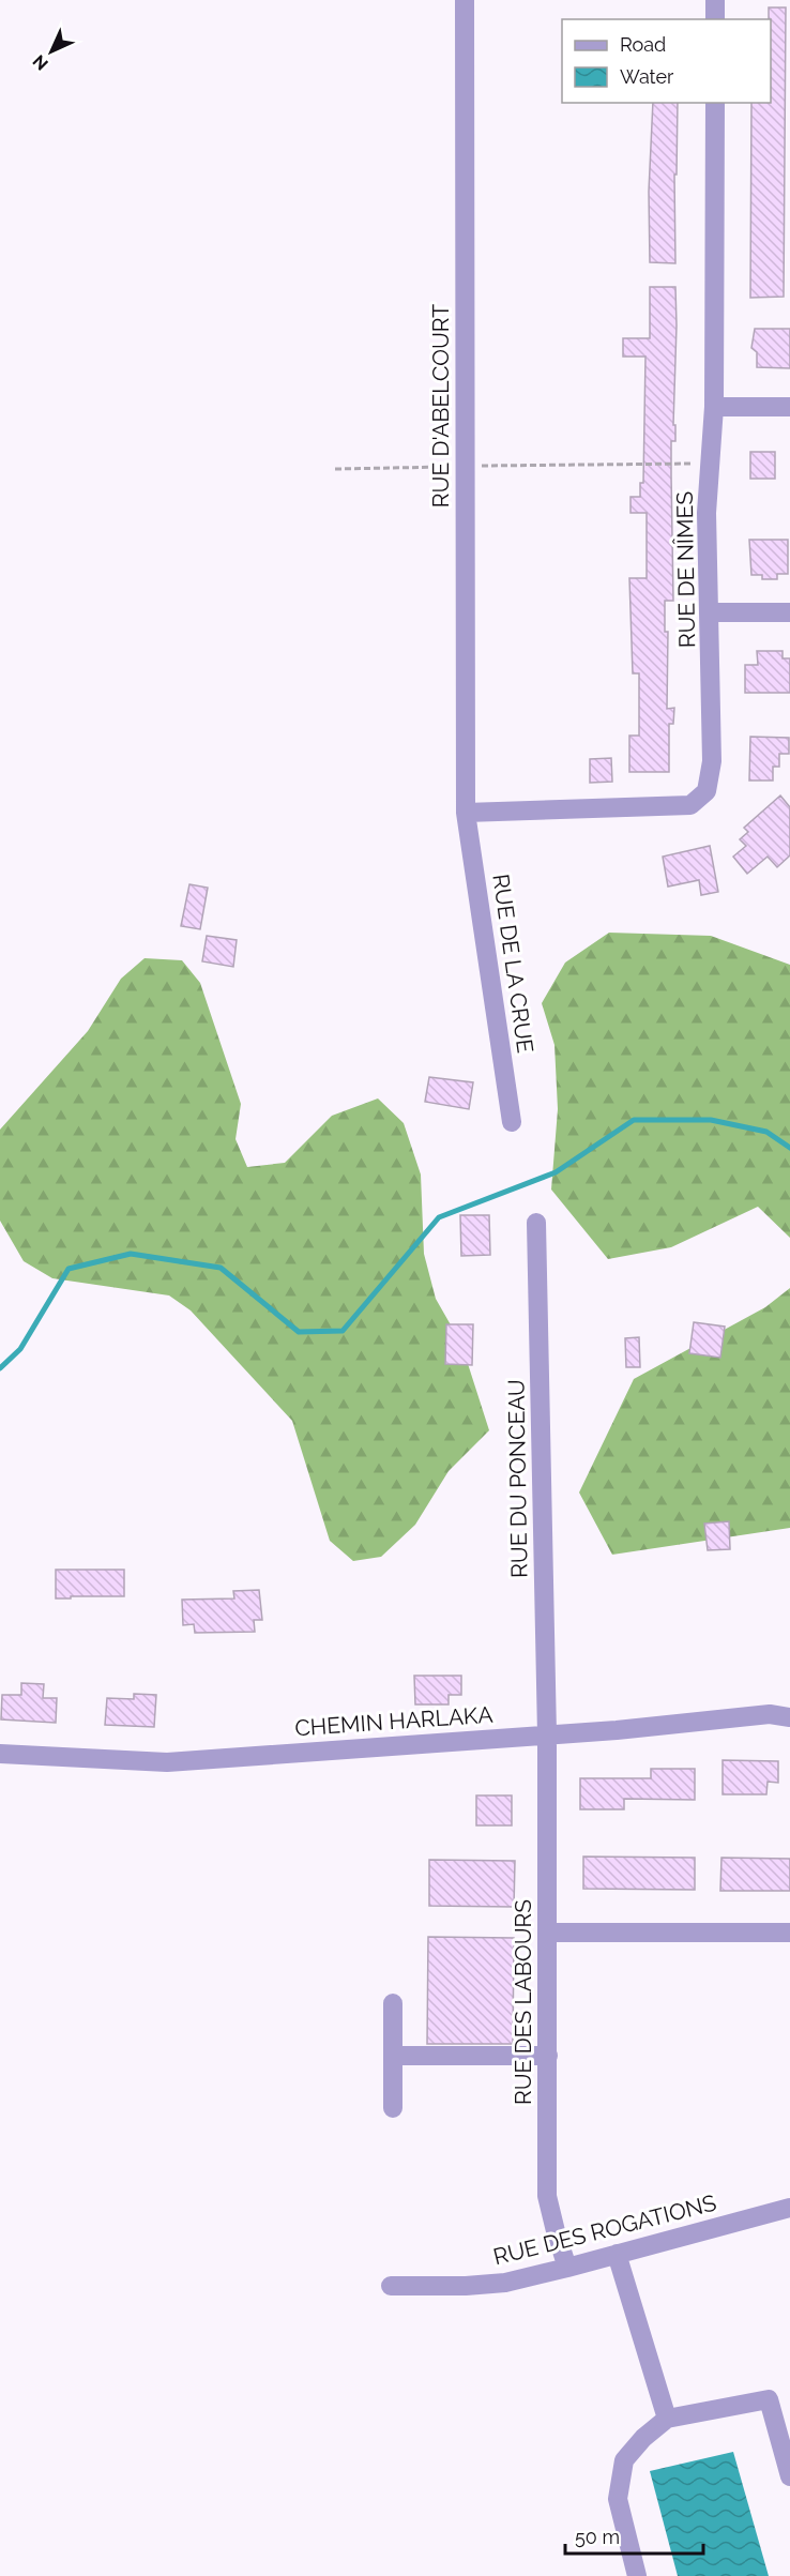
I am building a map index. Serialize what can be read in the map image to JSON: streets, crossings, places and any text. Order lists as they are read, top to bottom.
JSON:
{
  "streets": {
    "street": [
      "RUE D'ABELCOURT",
      "RUE DE NÎMES",
      "RUE DE LA CRUE",
      "RUE DU PONCEAU",
      "CHEMIN HARLAKA",
      "RUE DES LABOURS",
      "RUE DES ROGATIONS"
    ]
  },
  "crossings": [
    ["RUE D'ABELCOURT", "RUE DE NÎMES"],
    ["RUE D'ABELCOURT", "RUE DE LA CRUE"],
    ["RUE DE NÎMES", "RUE DE LA CRUE"],
    ["RUE DU PONCEAU", "CHEMIN HARLAKA"],
    ["RUE DU PONCEAU", "RUE DES LABOURS"],
    ["CHEMIN HARLAKA", "RUE DES LABOURS"],
    ["RUE DES LABOURS", "RUE DES ROGATIONS"]
  ],
  "legend": ["Road", "Water"],
  "scale_bar": "50 m",
  "north": "bottom left"
}
